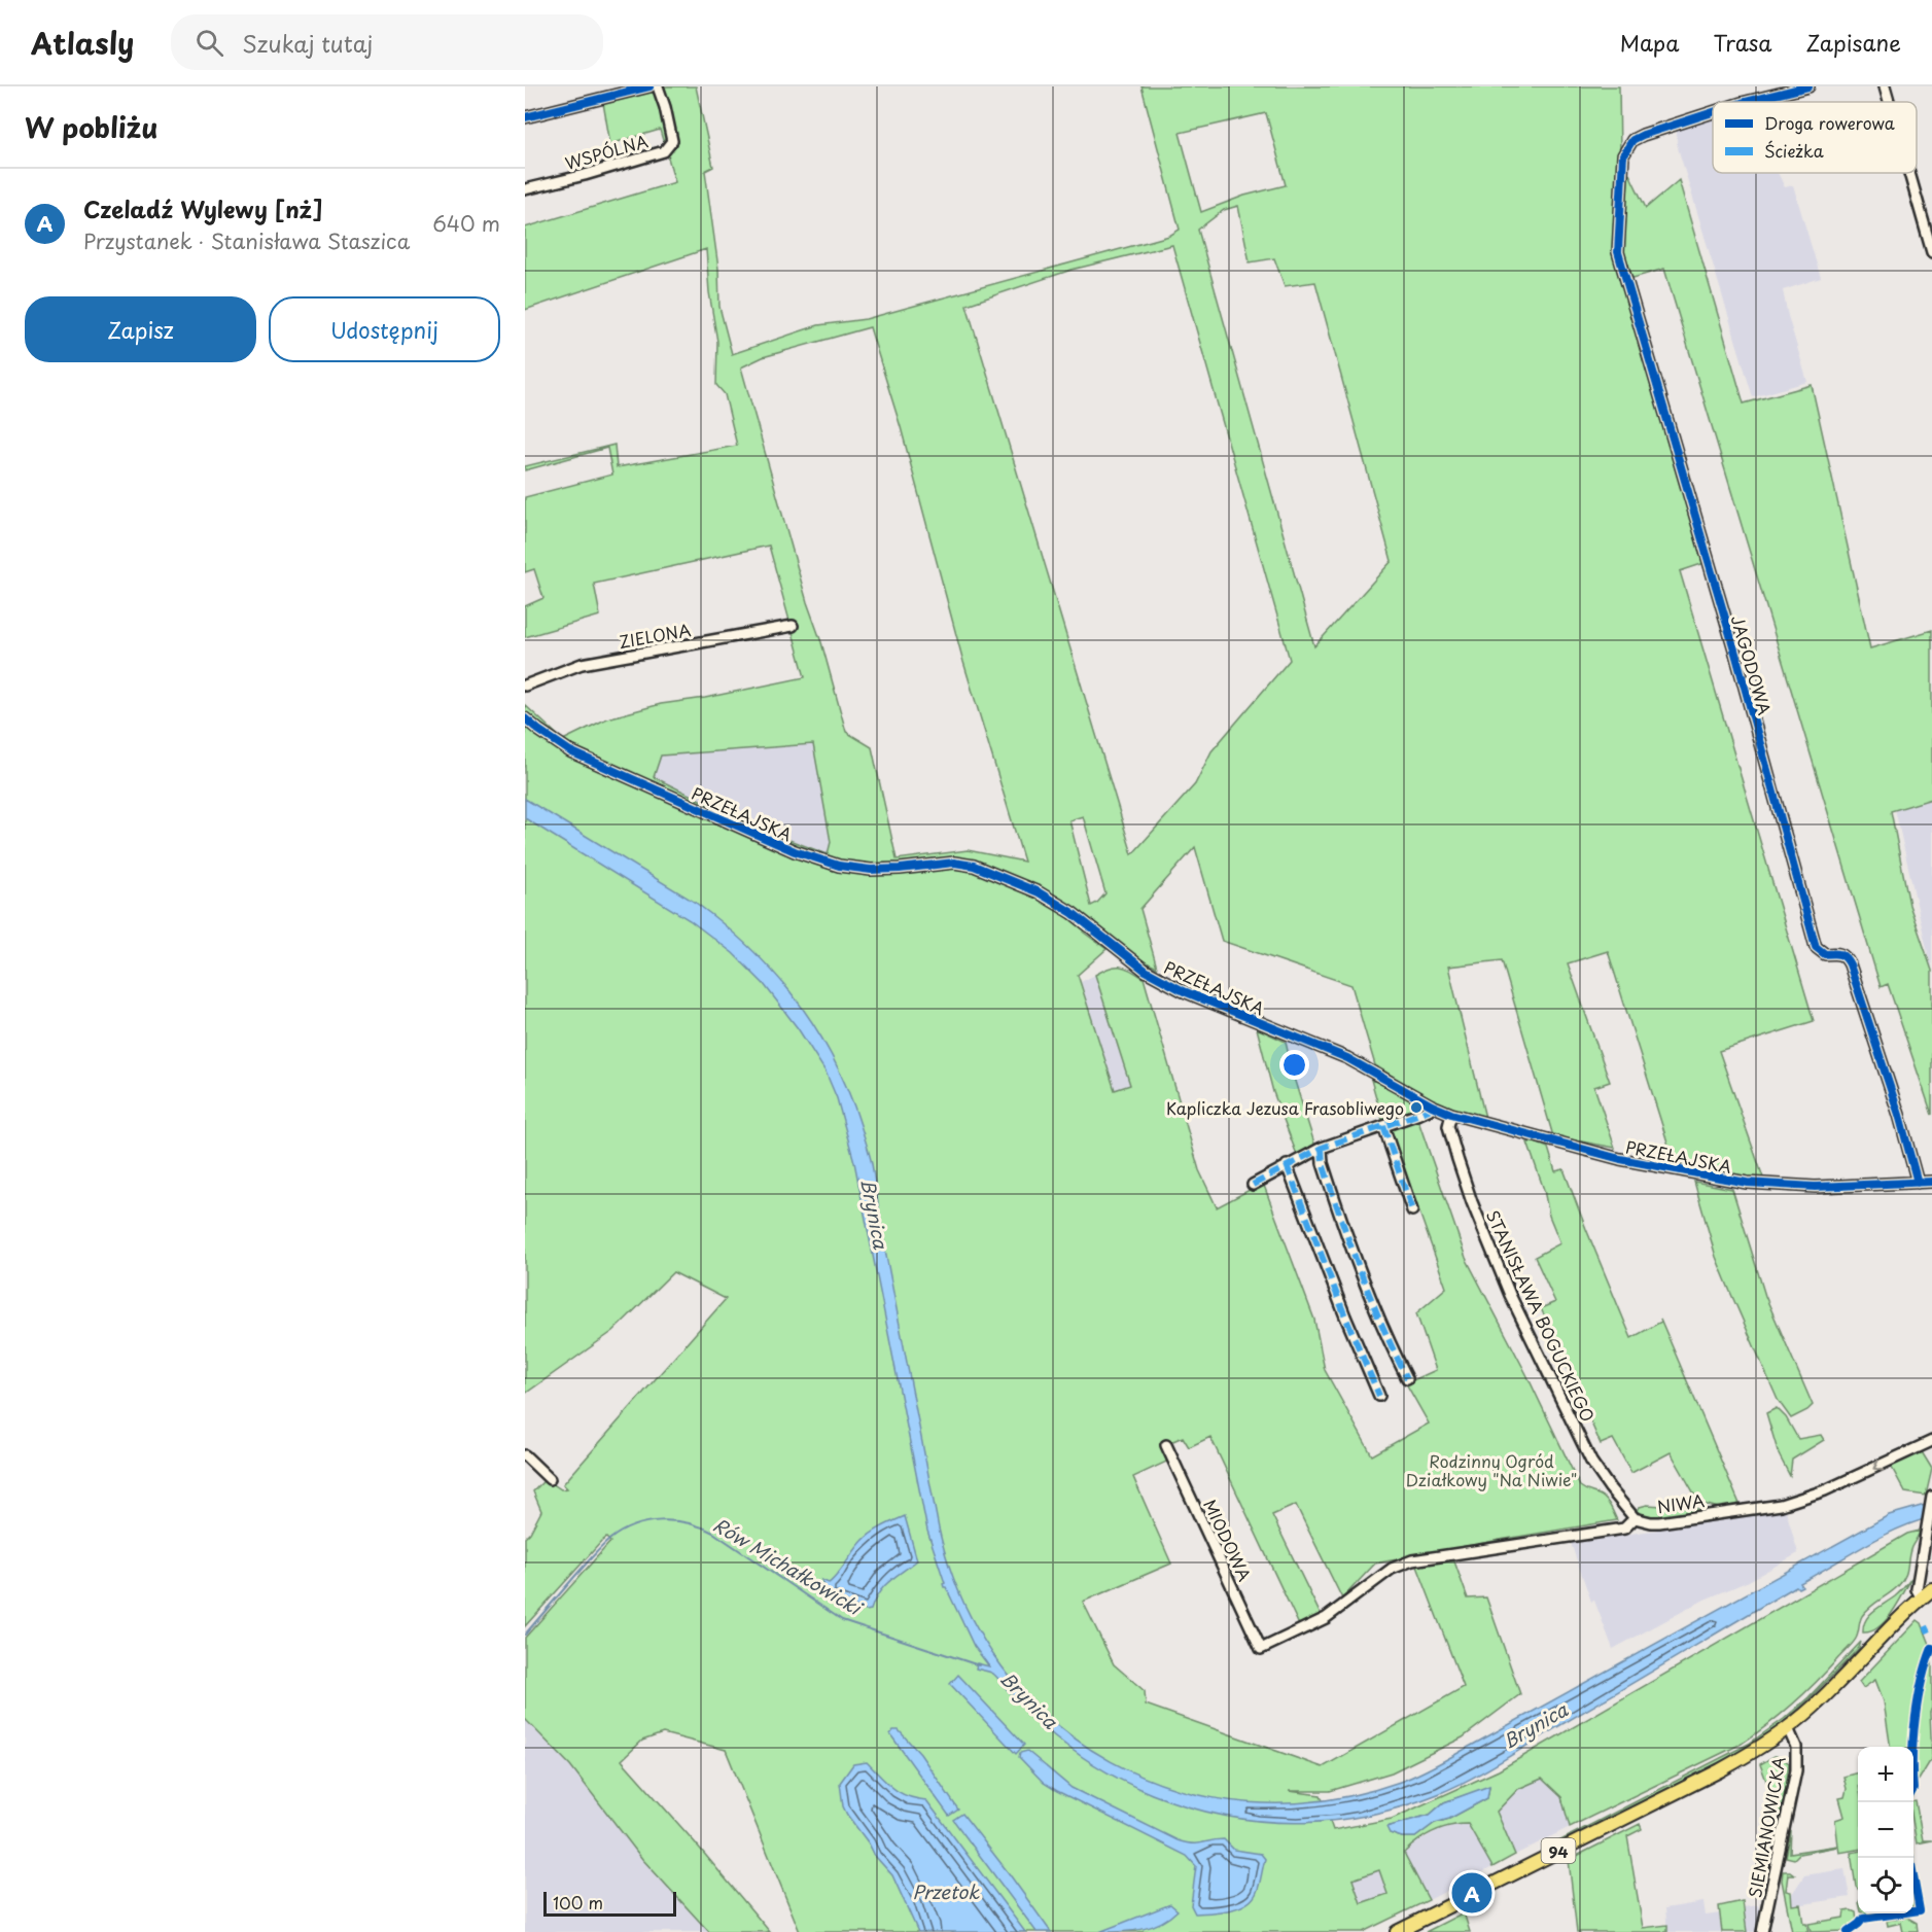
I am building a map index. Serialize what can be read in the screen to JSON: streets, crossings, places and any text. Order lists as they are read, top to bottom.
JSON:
{
  "streets": {
    "main road": ["94"],
    "street": [
      "WSPÓLNA",
      "ZIELONA",
      "JAGODOWA",
      "PRZEŁAJSKA",
      "STANISŁAWA BOGUCKIEGO",
      "NIWA",
      "MIODOWA",
      "SIEMIANOWICKA"
    ]
  },
  "crossings": [
    ["JAGODOWA", "PRZEŁAJSKA"],
    ["PRZEŁAJSKA", "STANISŁAWA BOGUCKIEGO"],
    ["STANISŁAWA BOGUCKIEGO", "NIWA"],
    ["NIWA", "MIODOWA"],
    ["SIEMIANOWICKA", "94"]
  ],
  "one_way": ["NIWA"],
  "water": ["Brynica", "Rów Michałkowicki", "Przetok"],
  "parks": ["Rodzinny Ogród Działkowy \"Na Niwie\""],
  "places": ["Kapliczka Jezusa Frasobliwego"],
  "legend": ["Droga rowerowa", "Ścieżka"],
  "scale_bar": "100 m",
  "page": {
    "header": "Atlasly",
    "search": "Szukaj tutaj",
    "nav": ["Mapa", "Trasa", "Zapisane"],
    "heading": "W pobliżu",
    "list": [
      {
        "mark": "A",
        "name": "Czeladź Wylewy [nż]",
        "note": "Przystanek · Stanisława Staszica",
        "value": "640 m"
      }
    ],
    "buttons": ["Zapisz", "Udostępnij"],
    "map_buttons": ["+", "−"],
    "pins": "A",
    "scale": "100 m"
  }
}
